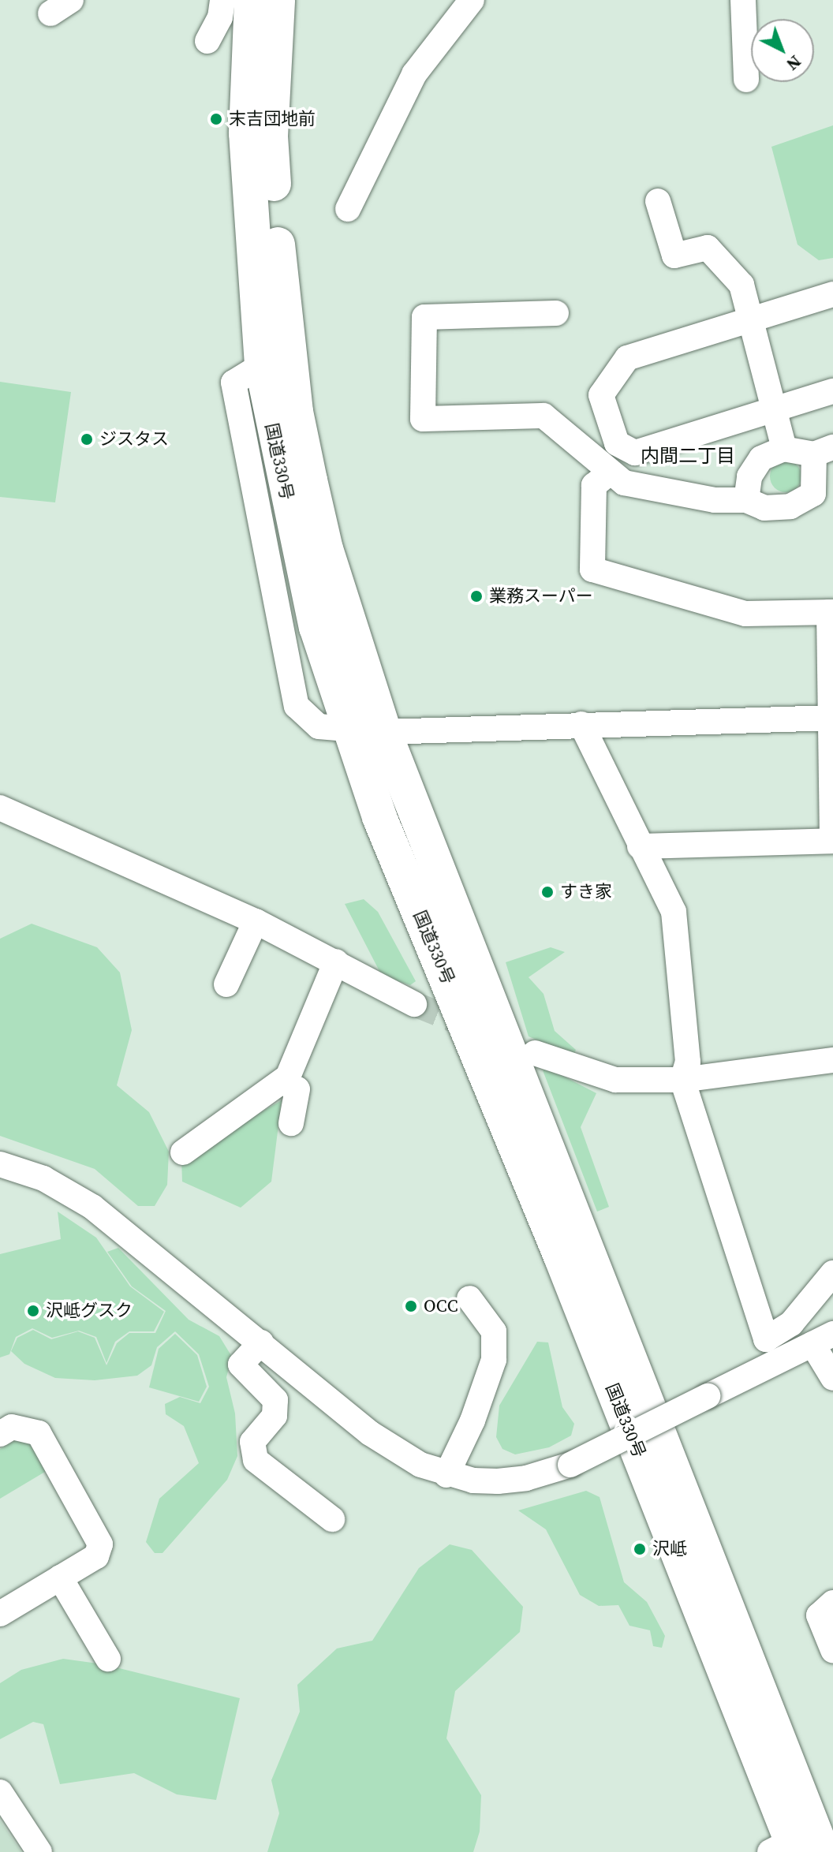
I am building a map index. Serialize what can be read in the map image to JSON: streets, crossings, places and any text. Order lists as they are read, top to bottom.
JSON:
{
  "streets": {
    "highway": ["国道330号"]
  },
  "districts": ["内間二丁目"],
  "places": [
    "末吉団地前",
    "ジスタス",
    "業務スーパー",
    "すき家",
    "OCC",
    "沢岻グスク",
    "沢岻"
  ],
  "north": "bottom right"
}
